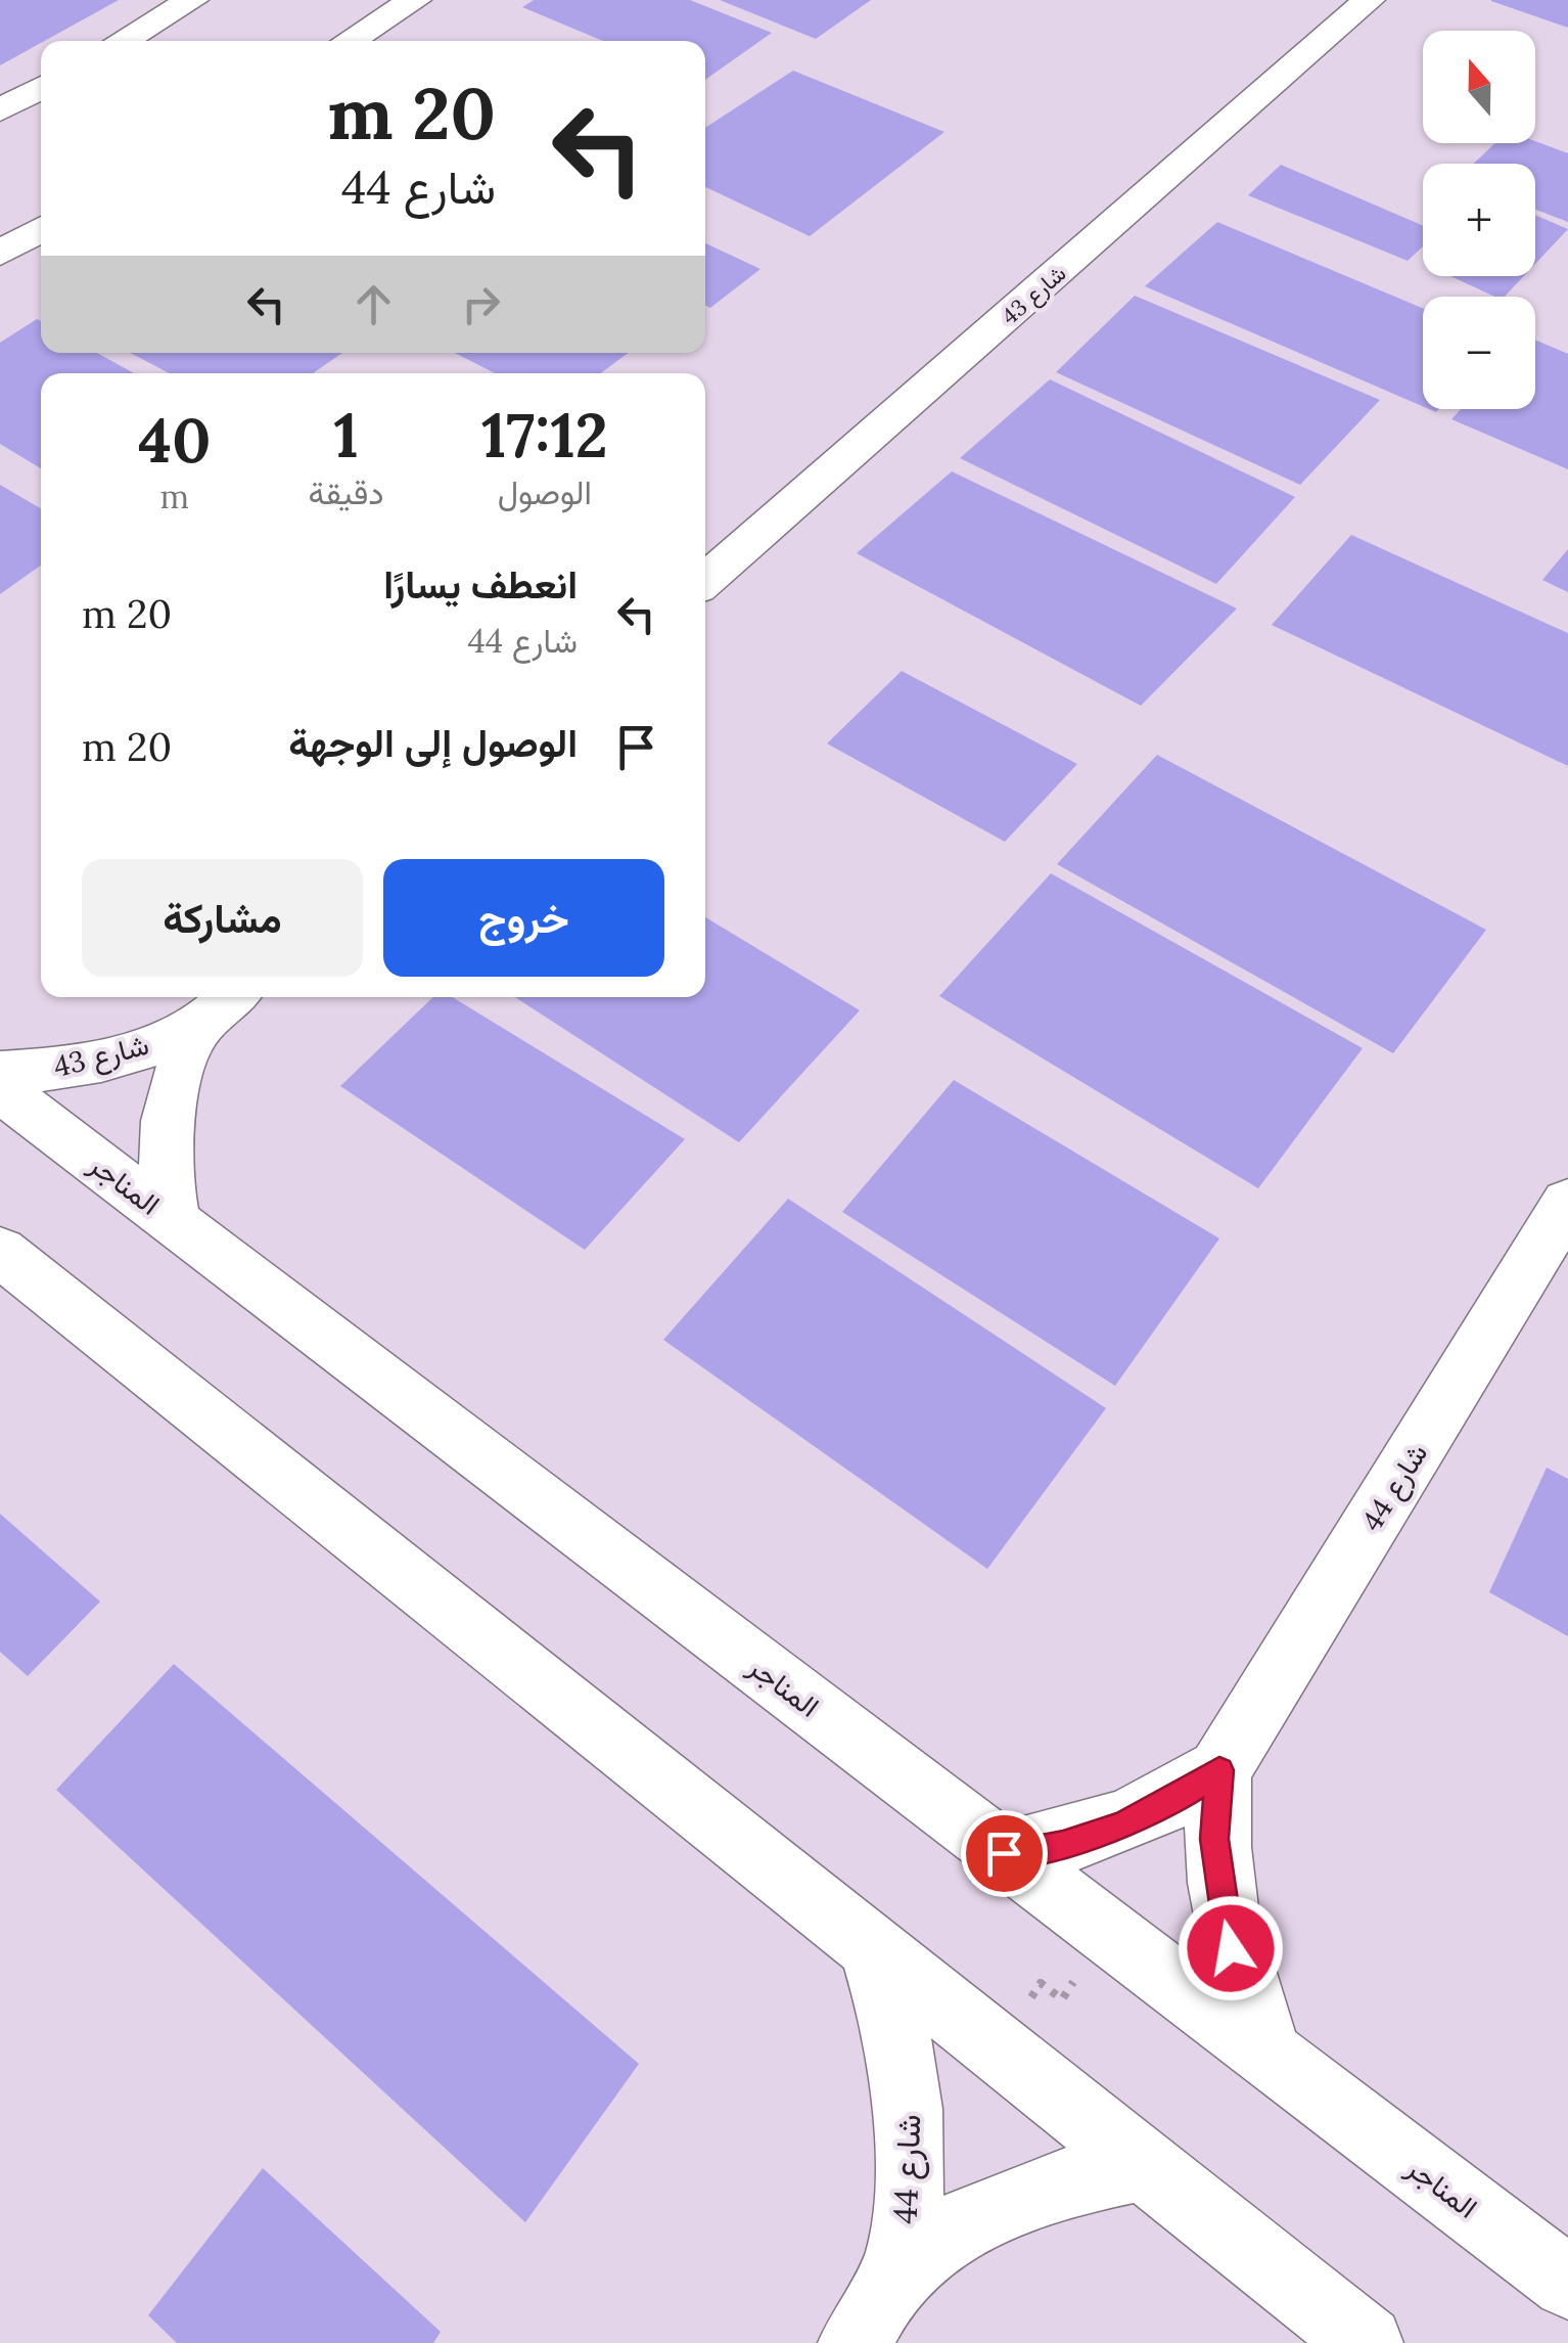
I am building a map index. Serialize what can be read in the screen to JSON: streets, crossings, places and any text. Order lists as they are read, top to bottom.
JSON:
{
  "streets": {
    "street": ["شارع 43", "المناجر", "شارع 44"]
  },
  "crossings": [
    ["شارع 43", "المناجر"],
    ["المناجر", "شارع 44"]
  ],
  "north": "top",
  "page": {
    "map_buttons": ["+", "−"],
    "turn": ["20 m", "شارع 44"],
    "eta": [
      "17:12",
      "الوصول",
      "1",
      "دقيقة",
      "40",
      "m"
    ],
    "list": [
      {
        "name": "انعطف يسارًا",
        "note": "شارع 44",
        "value": "20 m"
      },
      {
        "name": "الوصول إلى الوجهة",
        "value": "20 m"
      }
    ],
    "buttons": ["خروج", "مشاركة"]
  }
}
